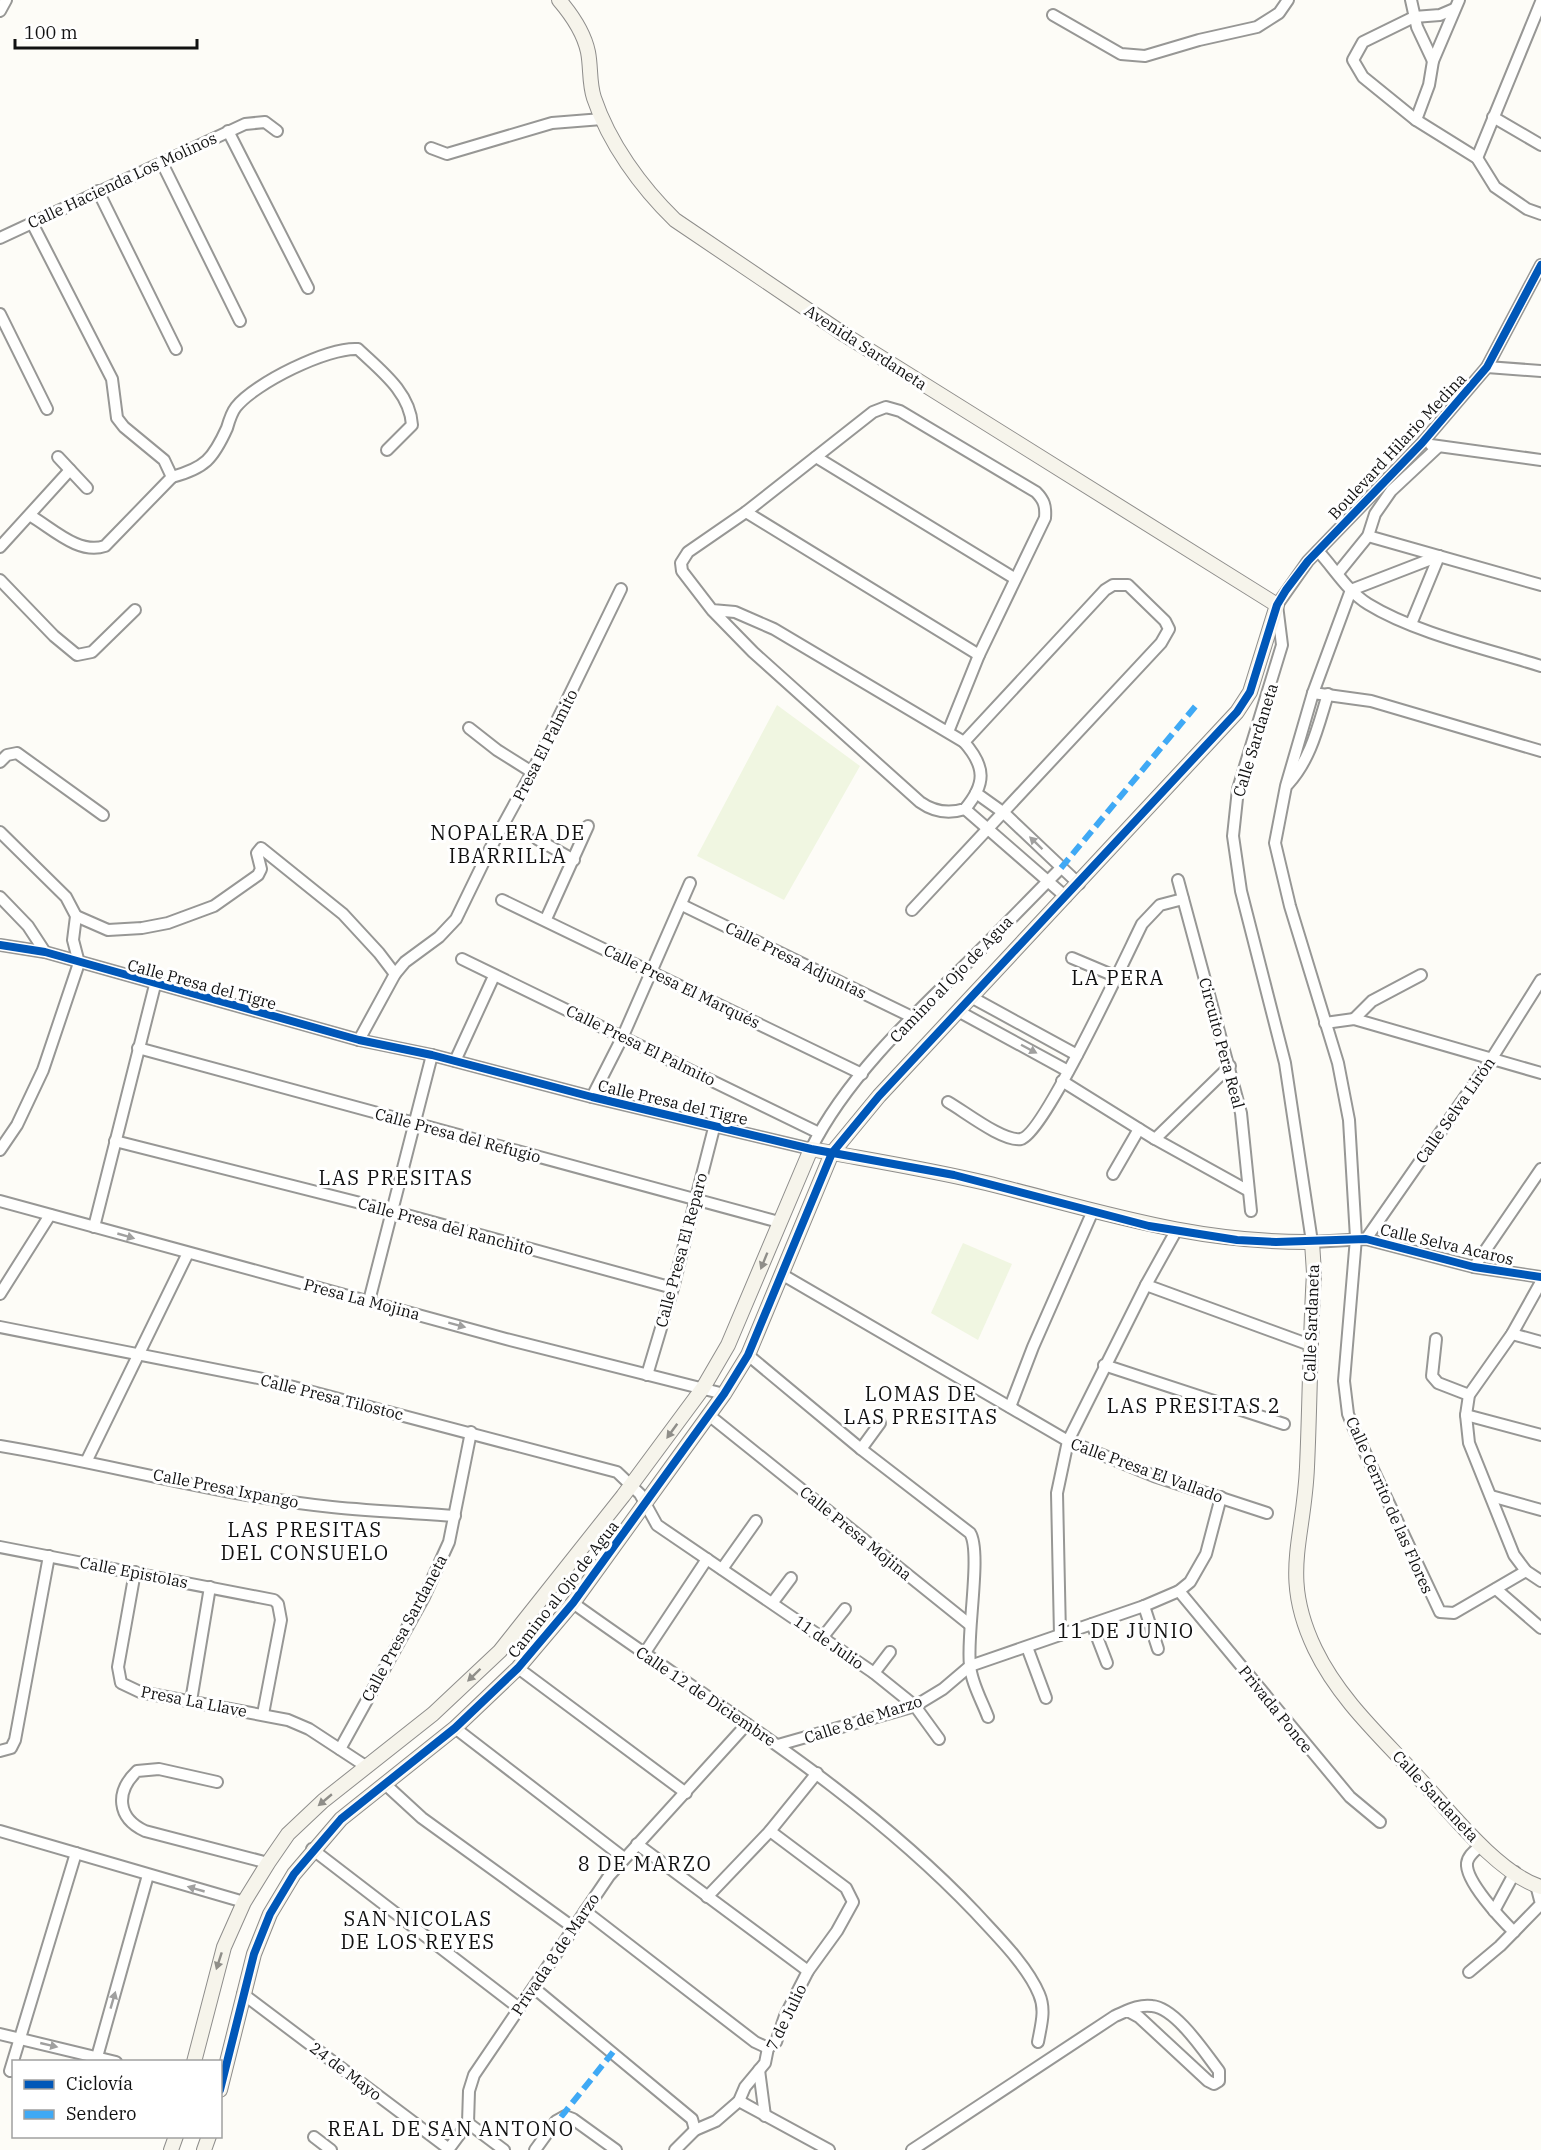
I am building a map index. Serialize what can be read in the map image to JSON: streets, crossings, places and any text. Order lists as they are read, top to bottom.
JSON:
{
  "streets": {
    "street": [
      "Calle Hacienda Los Molinos",
      "Avenida Sardaneta",
      "Boulevard Hilario Medina",
      "Calle Sardaneta",
      "Presa El Palmito",
      "Calle Presa Adjuntas",
      "Camino al Ojo de Agua",
      "Calle Presa del Tigre",
      "Calle Presa El Marqués",
      "Circuito Pera Real",
      "Calle Presa El Palmito",
      "Calle Selva Lirón",
      "Calle Presa del Refugio",
      "Calle Presa del Ranchito",
      "Calle Selva Acaros",
      "Calle Presa El Reparo",
      "Presa La Mojina",
      "Calle Presa Tilostoc",
      "Calle Presa El Vallado",
      "Calle Presa Ixpango",
      "Calle Cerrito de las Flores",
      "Calle Presa Mojina",
      "Calle Epistolas",
      "Calle Presa Sardaneta",
      "11 de Julio",
      "Calle 12 de Diciembre",
      "Presa La Llave",
      "Privada Ponce",
      "Calle 8 de Marzo",
      "Privada 8 de Marzo",
      "7 de Julio",
      "24 de Mayo"
    ]
  },
  "crossings": [
    ["Avenida Sardaneta", "Boulevard Hilario Medina"],
    ["Avenida Sardaneta", "Calle Sardaneta"],
    ["Avenida Sardaneta", "Camino al Ojo de Agua"],
    ["Boulevard Hilario Medina", "Calle Sardaneta"],
    ["Boulevard Hilario Medina", "Camino al Ojo de Agua"],
    ["Calle Sardaneta", "Camino al Ojo de Agua"],
    ["Calle Sardaneta", "Calle Presa del Tigre"],
    ["Presa El Palmito", "Calle Presa del Tigre"],
    ["Calle Presa Adjuntas", "Camino al Ojo de Agua"],
    ["Camino al Ojo de Agua", "Calle Presa del Tigre"],
    ["Camino al Ojo de Agua", "Calle Presa El Marqués"],
    ["Camino al Ojo de Agua", "Calle Presa El Palmito"],
    ["Camino al Ojo de Agua", "Calle Presa del Refugio"],
    ["Camino al Ojo de Agua", "Presa La Mojina"],
    ["Camino al Ojo de Agua", "Calle Presa Tilostoc"],
    ["Camino al Ojo de Agua", "Calle Presa El Vallado"],
    ["Camino al Ojo de Agua", "Calle Presa Mojina"],
    ["Camino al Ojo de Agua", "11 de Julio"],
    ["Camino al Ojo de Agua", "Calle 12 de Diciembre"],
    ["Camino al Ojo de Agua", "Presa La Llave"],
    ["Camino al Ojo de Agua", "24 de Mayo"],
    ["Calle Presa del Tigre", "Calle Selva Lirón"],
    ["Calle Presa del Tigre", "Calle Selva Acaros"],
    ["Calle Presa del Tigre", "Calle Presa El Reparo"],
    ["Calle Presa del Tigre", "Calle Cerrito de las Flores"],
    ["Calle Selva Lirón", "Calle Selva Acaros"],
    ["Calle Selva Lirón", "Calle Cerrito de las Flores"],
    ["Calle Presa del Refugio", "Calle Presa El Reparo"],
    ["Calle Presa del Ranchito", "Calle Presa El Reparo"],
    ["Calle Selva Acaros", "Calle Cerrito de las Flores"],
    ["Calle Presa El Reparo", "Presa La Mojina"],
    ["Calle Presa Tilostoc", "Calle Presa Sardaneta"],
    ["Calle Presa Tilostoc", "11 de Julio"],
    ["Calle Presa El Vallado", "Calle 8 de Marzo"],
    ["Calle Presa Ixpango", "Calle Presa Sardaneta"],
    ["Calle Epistolas", "Presa La Llave"],
    ["Calle Presa Sardaneta", "Presa La Llave"],
    ["11 de Julio", "Calle 8 de Marzo"],
    ["Calle 12 de Diciembre", "Calle 8 de Marzo"],
    ["Calle 12 de Diciembre", "Privada 8 de Marzo"],
    ["Privada Ponce", "Calle 8 de Marzo"]
  ],
  "one_way": ["Presa La Mojina"],
  "districts": [
    "NOPALERA DE IBARRILLA",
    "LA PERA",
    "LAS PRESITAS",
    "LOMAS DE LAS PRESITAS",
    "LAS PRESITAS 2",
    "LAS PRESITAS DEL CONSUELO",
    "11 DE JUNIO",
    "8 DE MARZO",
    "SAN NICOLAS DE LOS REYES",
    "REAL DE SAN ANTONO"
  ],
  "legend": ["Ciclovía", "Sendero"],
  "scale_bar": "100 m"
}
